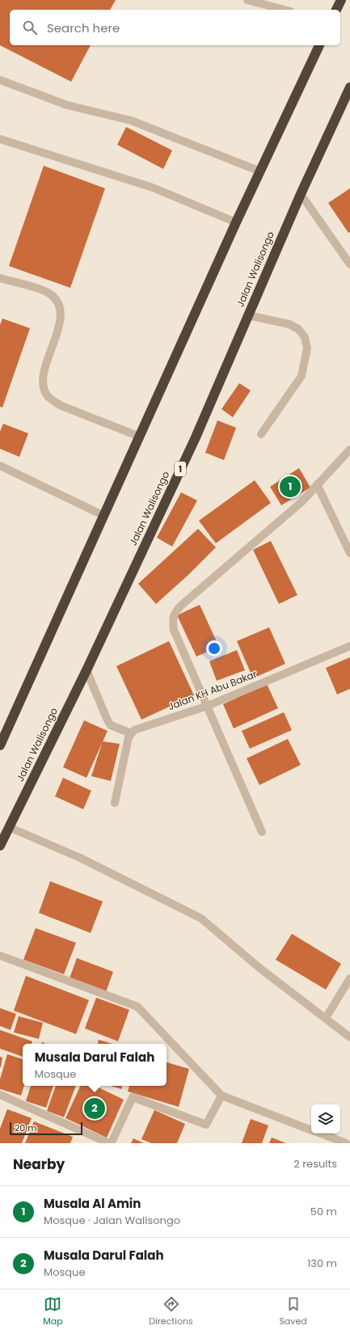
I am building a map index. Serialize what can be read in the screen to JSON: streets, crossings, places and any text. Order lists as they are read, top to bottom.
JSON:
{
  "streets": {
    "highway": ["Jalan Walisongo", "1"],
    "street": ["Jalan KH Abu Bakar"]
  },
  "scale_bar": "20 m",
  "page": {
    "search": "Search here",
    "pins": ["1", "2"],
    "popup": ["Musala Darul Falah", "Mosque"],
    "scale": "20 m",
    "heading": ["Nearby", "2 results"],
    "list": [
      {
        "mark": "1",
        "name": "Musala Al Amin",
        "note": "Mosque · Jalan Walisongo",
        "value": "50 m"
      },
      {
        "mark": "2",
        "name": "Musala Darul Falah",
        "note": "Mosque",
        "value": "130 m"
      }
    ],
    "nav": ["Map", "Directions", "Saved"]
  }
}
